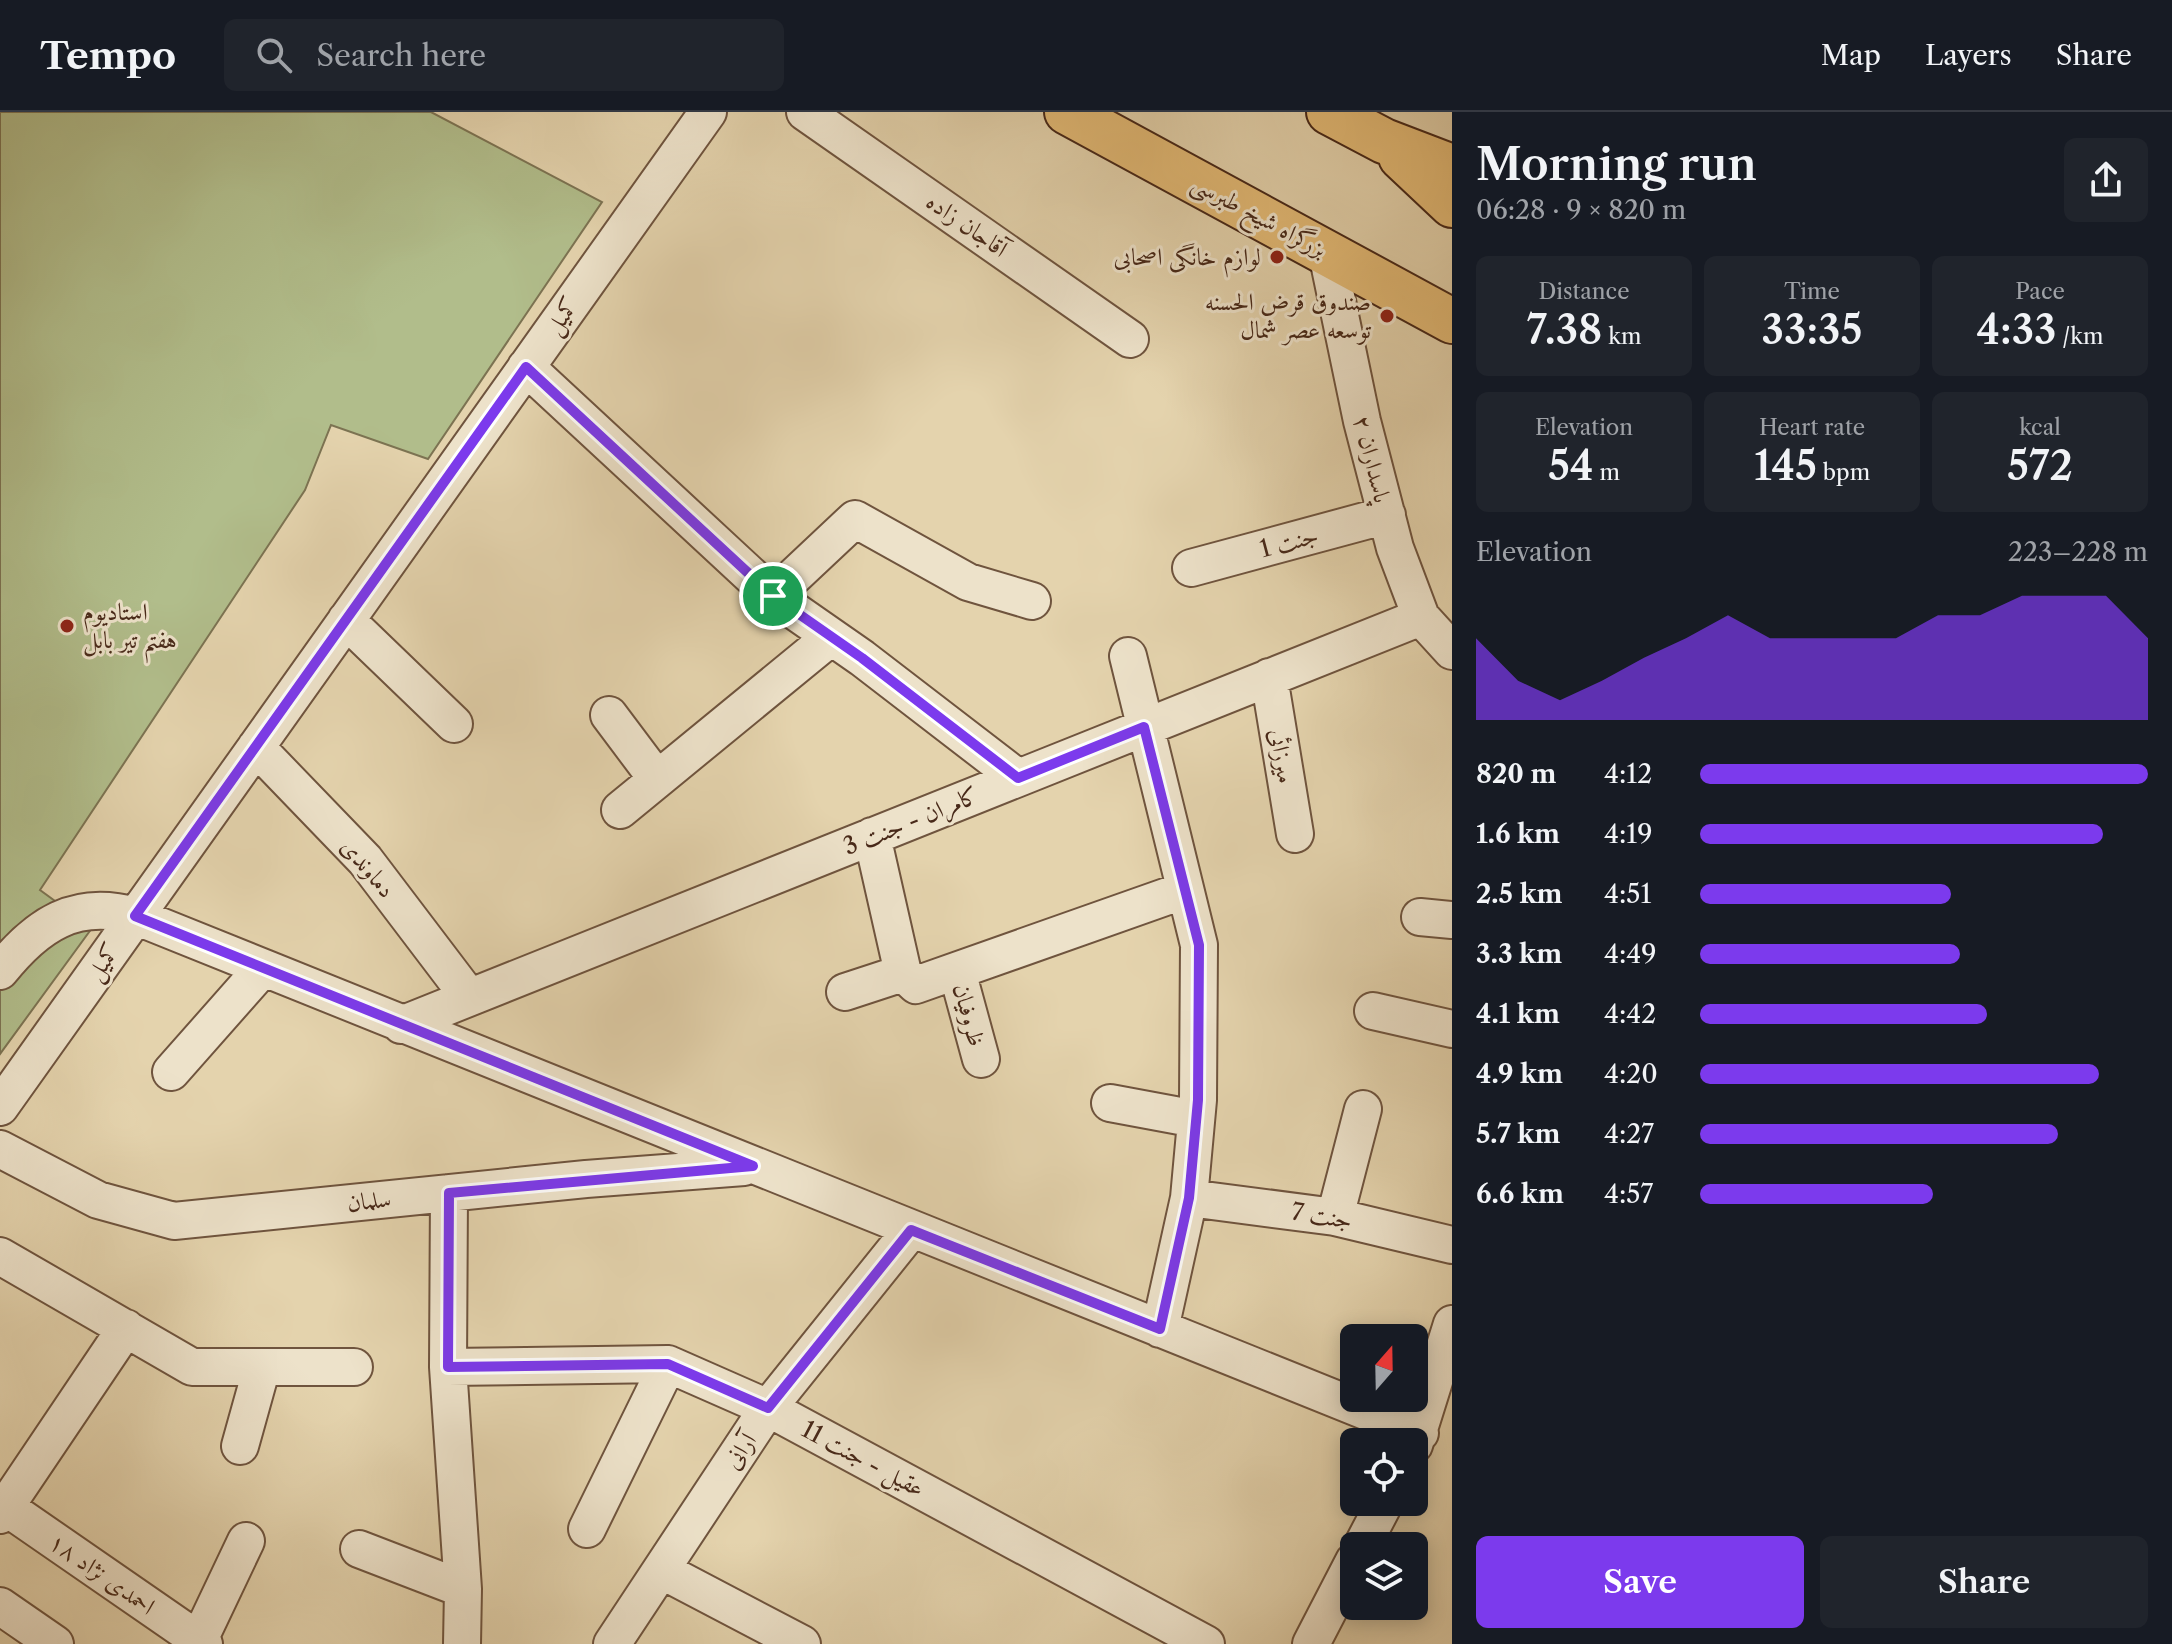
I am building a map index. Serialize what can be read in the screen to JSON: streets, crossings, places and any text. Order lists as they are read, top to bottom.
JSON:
{
  "streets": {
    "highway": ["بزرگراه شیخ طبرسی"],
    "street": [
      "آقاجان زاده",
      "کمیل",
      "پاسداران ۲",
      "جنت 1",
      "میرزائی",
      "کامران - جنت 3",
      "دماوندی",
      "ظروفیان",
      "سلمان",
      "جنت 7",
      "آرانی",
      "عقیل - جنت 11",
      "احمدی نژاد ۱۸"
    ]
  },
  "crossings": [
    ["بزرگراه شیخ طبرسی", "پاسداران ۲"],
    ["کمیل", "دماوندی"],
    ["پاسداران ۲", "جنت 1"],
    ["پاسداران ۲", "کامران - جنت 3"],
    ["میرزائی", "کامران - جنت 3"],
    ["کامران - جنت 3", "دماوندی"],
    ["آرانی", "عقیل - جنت 11"]
  ],
  "places": ["لوازم خانگی اصحابی", "صندوق قرض الحسنه توسعه عصر شمال", "استادیوم هفتم تیر بابل"],
  "north": "top",
  "page": {
    "header": "Tempo",
    "search": "Search here",
    "nav": ["Map", "Layers", "Share"],
    "heading": ["Morning run", "06:28 · 9 × 820 m"],
    "stats": [
      ["Distance", "7.38 km"],
      ["Time", "33:35"],
      ["Pace", "4:33 /km"],
      ["Elevation", "54 m"],
      ["Heart rate", "145 bpm"],
      ["kcal", "572"]
    ],
    "chart": ["Elevation", "223–228 m"],
    "list": [
      {
        "name": "820 m",
        "note": "4:12"
      },
      {
        "name": "1.6 km",
        "note": "4:19"
      },
      {
        "name": "2.5 km",
        "note": "4:51"
      },
      {
        "name": "3.3 km",
        "note": "4:49"
      },
      {
        "name": "4.1 km",
        "note": "4:42"
      },
      {
        "name": "4.9 km",
        "note": "4:20"
      },
      {
        "name": "5.7 km",
        "note": "4:27"
      },
      {
        "name": "6.6 km",
        "note": "4:57"
      }
    ],
    "buttons": ["Save", "Share"]
  }
}
